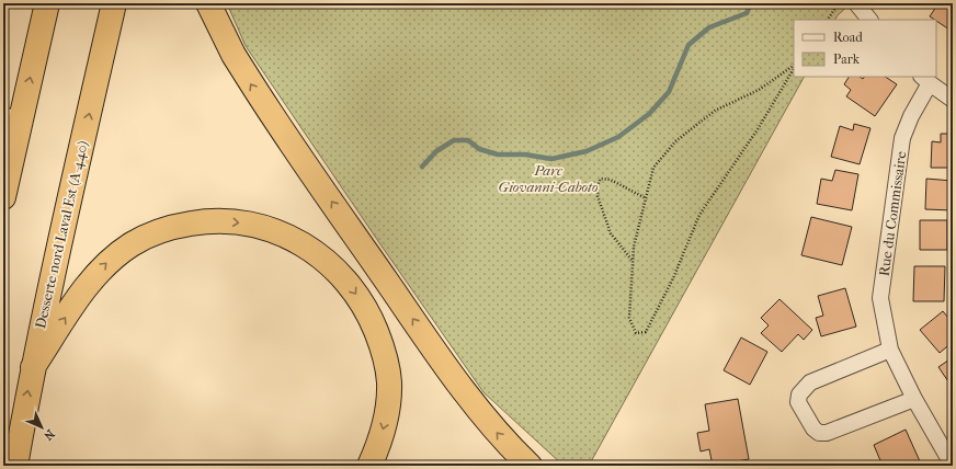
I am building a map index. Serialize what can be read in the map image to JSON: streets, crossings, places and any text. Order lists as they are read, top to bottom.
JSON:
{
  "streets": {
    "highway": ["Desserte nord Laval Est (A-440)"],
    "street": ["Rue du Commissaire"]
  },
  "parks": ["Parc Giovanni-Caboto"],
  "legend": ["Road", "Park"],
  "north": "bottom right"
}
